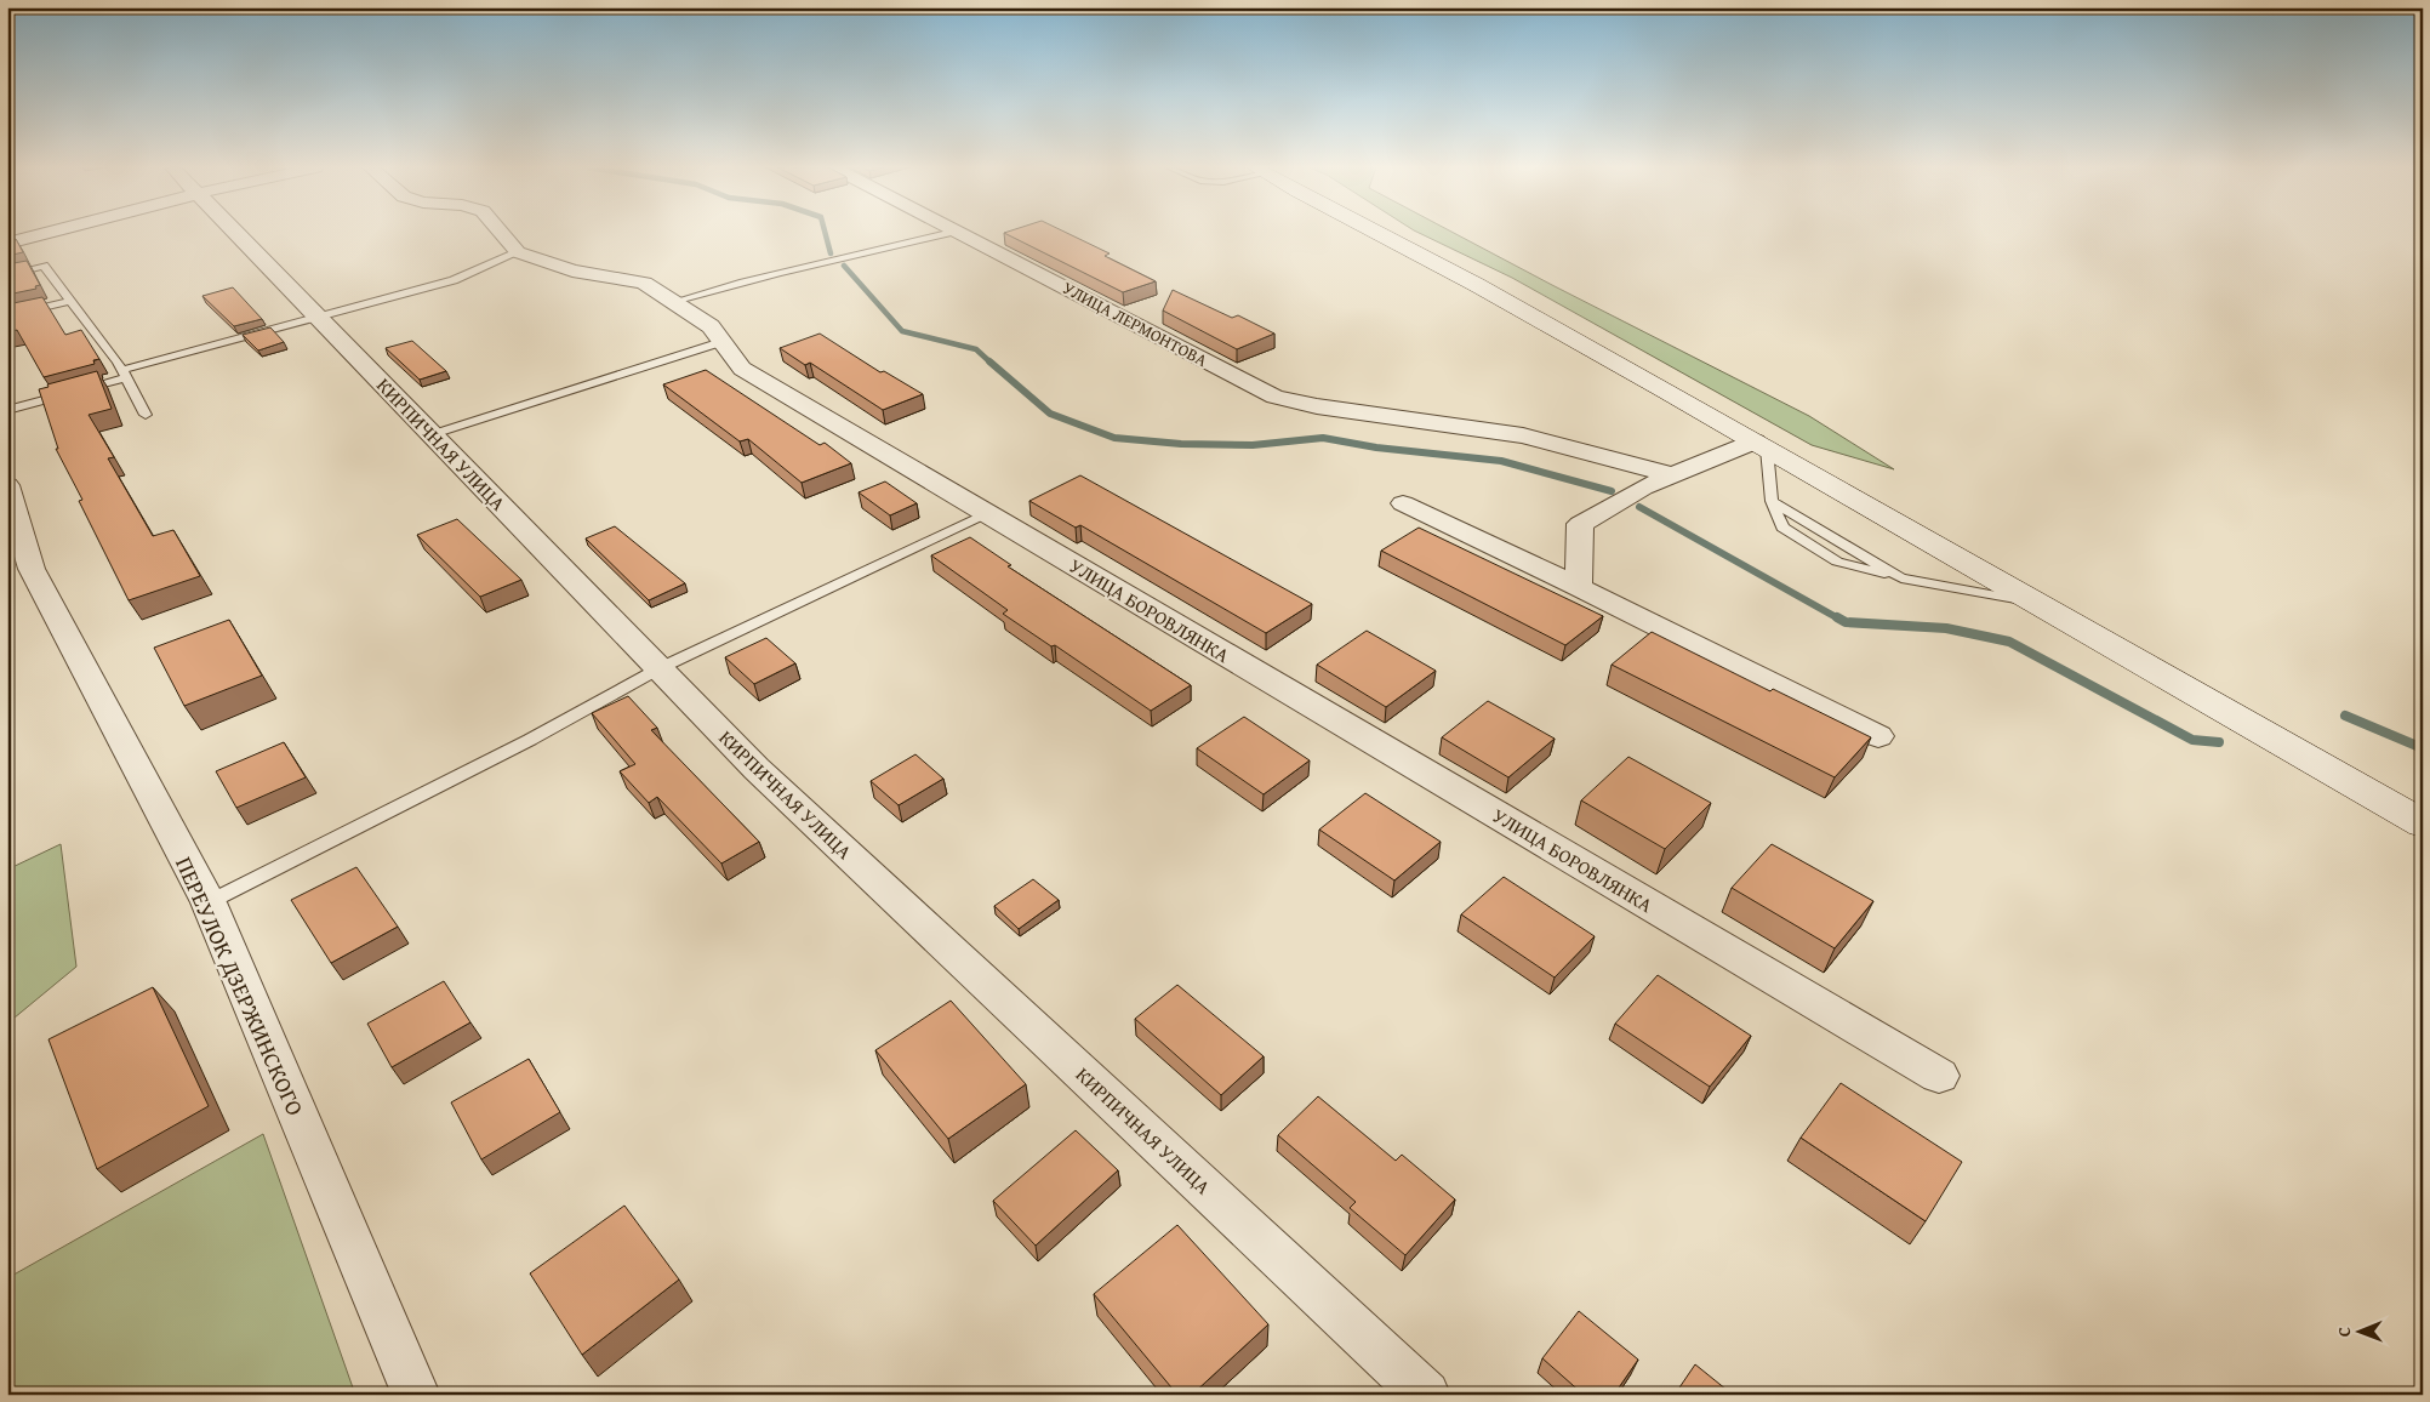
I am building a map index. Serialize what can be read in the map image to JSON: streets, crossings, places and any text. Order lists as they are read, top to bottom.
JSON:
{
  "streets": {
    "street": [
      "УЛИЦА ЛЕРМОНТОВА",
      "КИРПИЧНАЯ УЛИЦА",
      "УЛИЦА БОРОВЛЯНКА",
      "ПЕРЕУЛОК ДЗЕРЖИНСКОГО"
    ]
  },
  "north": "left"
}
